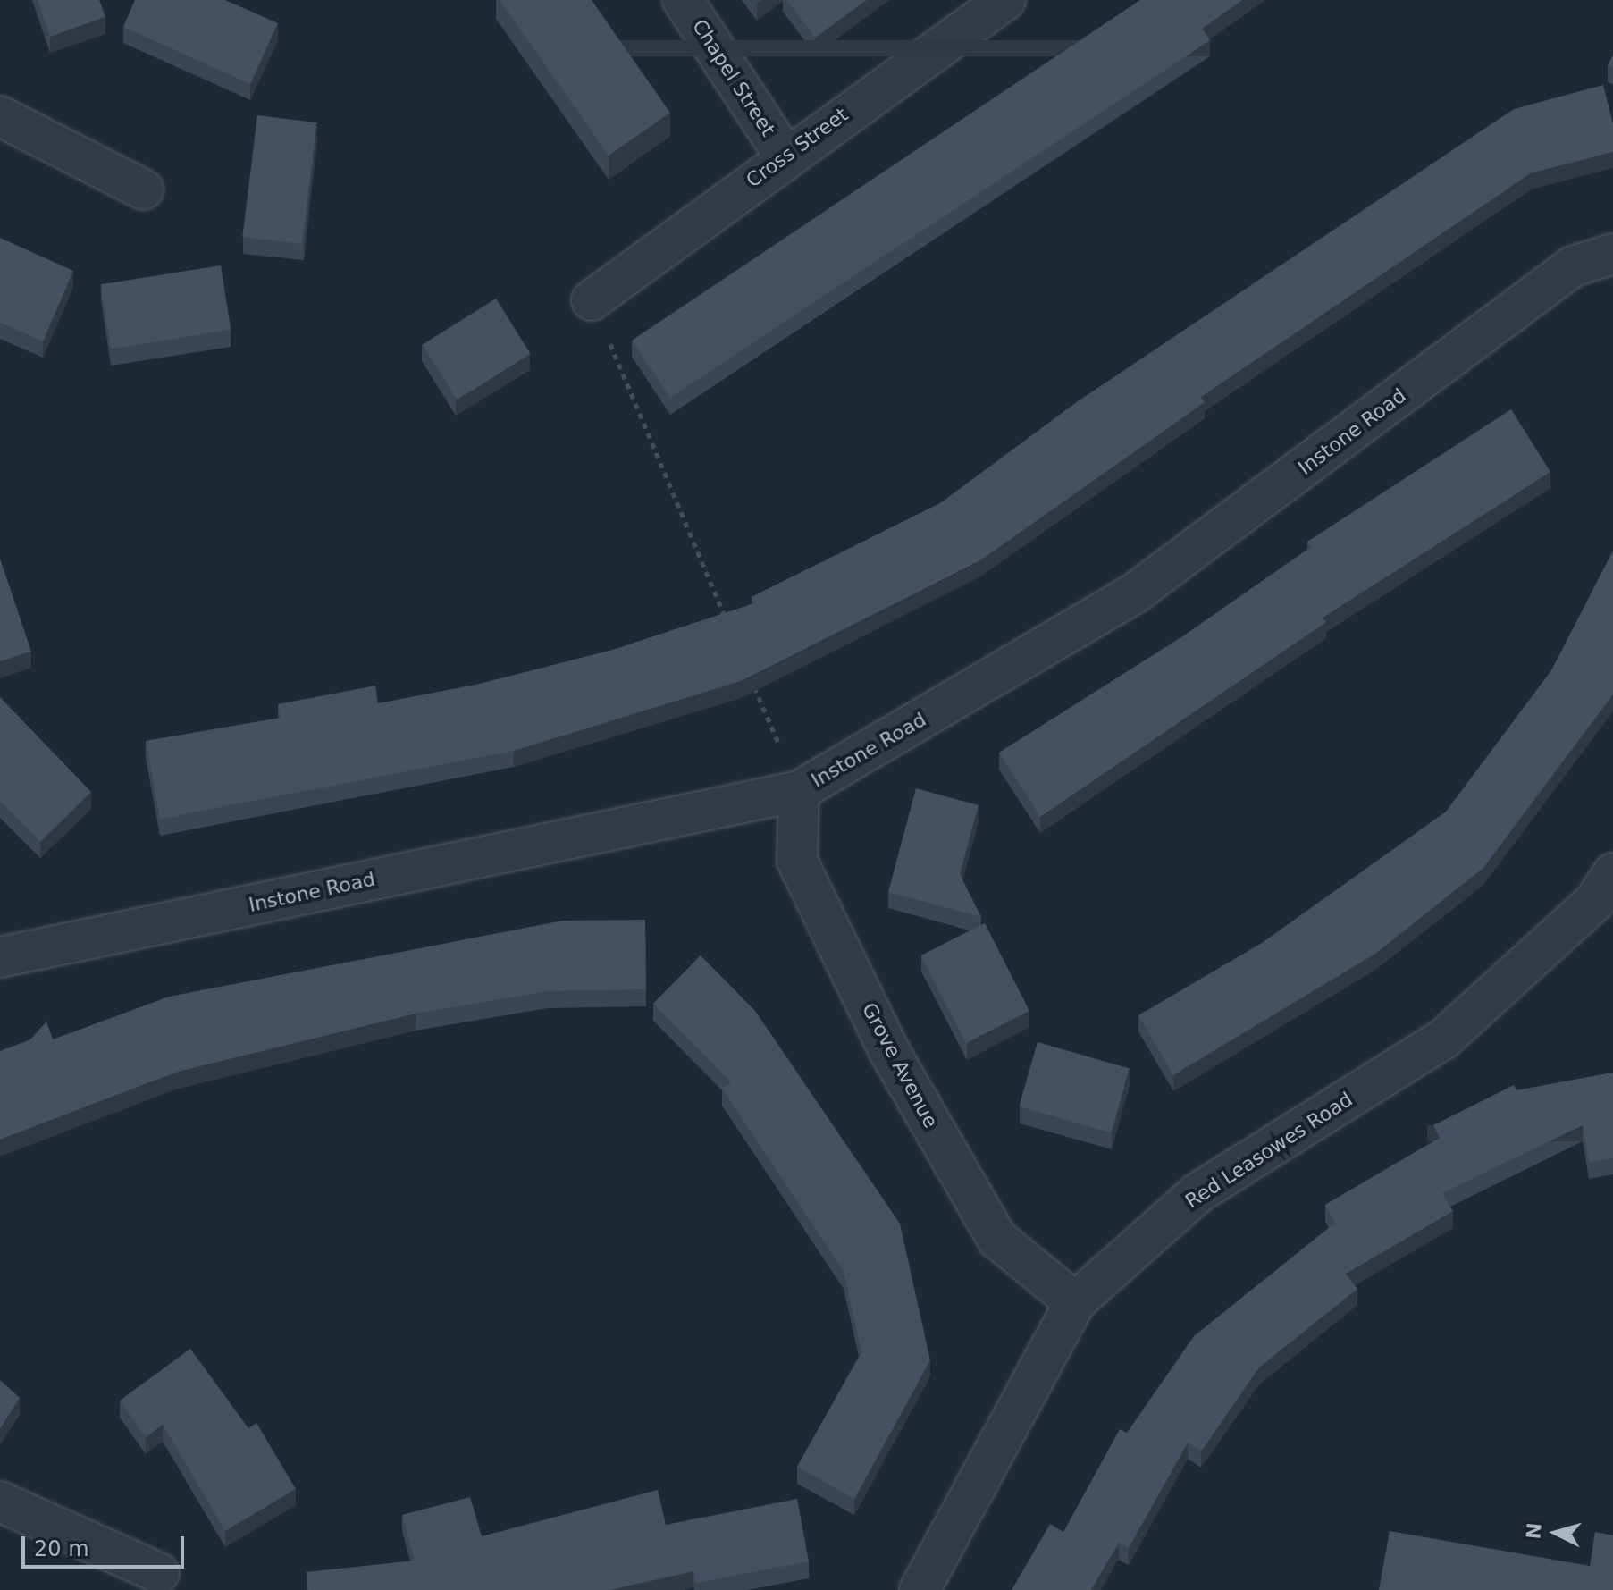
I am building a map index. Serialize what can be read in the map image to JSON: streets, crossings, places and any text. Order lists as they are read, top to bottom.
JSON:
{
  "streets": {
    "street": [
      "Chapel Street",
      "Cross Street",
      "Instone Road",
      "Grove Avenue",
      "Red Leasowes Road"
    ]
  },
  "crossings": [
    ["Chapel Street", "Cross Street"],
    ["Instone Road", "Grove Avenue"],
    ["Grove Avenue", "Red Leasowes Road"]
  ],
  "scale_bar": "20 m",
  "north": "left"
}
